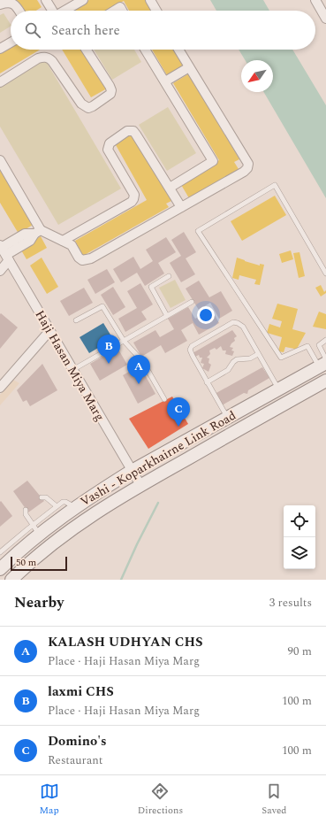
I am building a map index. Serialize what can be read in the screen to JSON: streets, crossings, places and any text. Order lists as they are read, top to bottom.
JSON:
{
  "streets": {
    "main road": ["Vashi - Koparkhairne Link Road"],
    "street": ["Haji Hasan Miya Marg"]
  },
  "crossings": [
    ["Haji Hasan Miya Marg", "Vashi - Koparkhairne Link Road"]
  ],
  "scale_bar": "50 m",
  "north": "bottom left",
  "page": {
    "search": "Search here",
    "pins": ["B", "A", "C"],
    "scale": "50 m",
    "heading": ["Nearby", "3 results"],
    "list": [
      {
        "mark": "A",
        "name": "KALASH UDHYAN CHS",
        "note": "Place · Haji Hasan Miya Marg",
        "value": "90 m"
      },
      {
        "mark": "B",
        "name": "laxmi CHS",
        "note": "Place · Haji Hasan Miya Marg",
        "value": "100 m"
      },
      {
        "mark": "C",
        "name": "Domino's",
        "note": "Restaurant",
        "value": "100 m"
      }
    ],
    "nav": ["Map", "Directions", "Saved"]
  }
}
